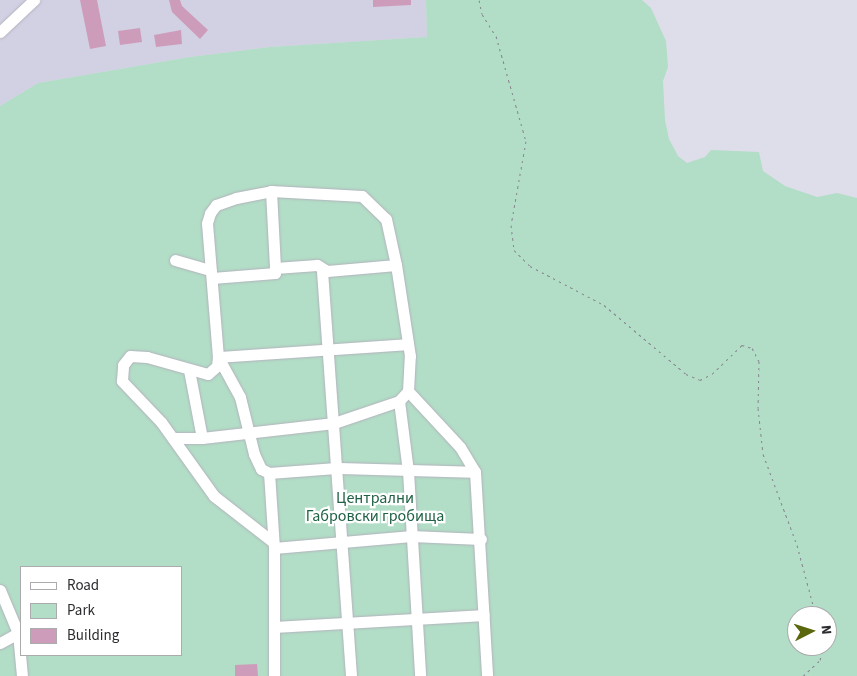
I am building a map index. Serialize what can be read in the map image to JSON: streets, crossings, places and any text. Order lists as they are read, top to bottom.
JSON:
{
  "parks": ["Централни Габровски гробища"],
  "legend": ["Road", "Park", "Building"],
  "north": "right"
}
